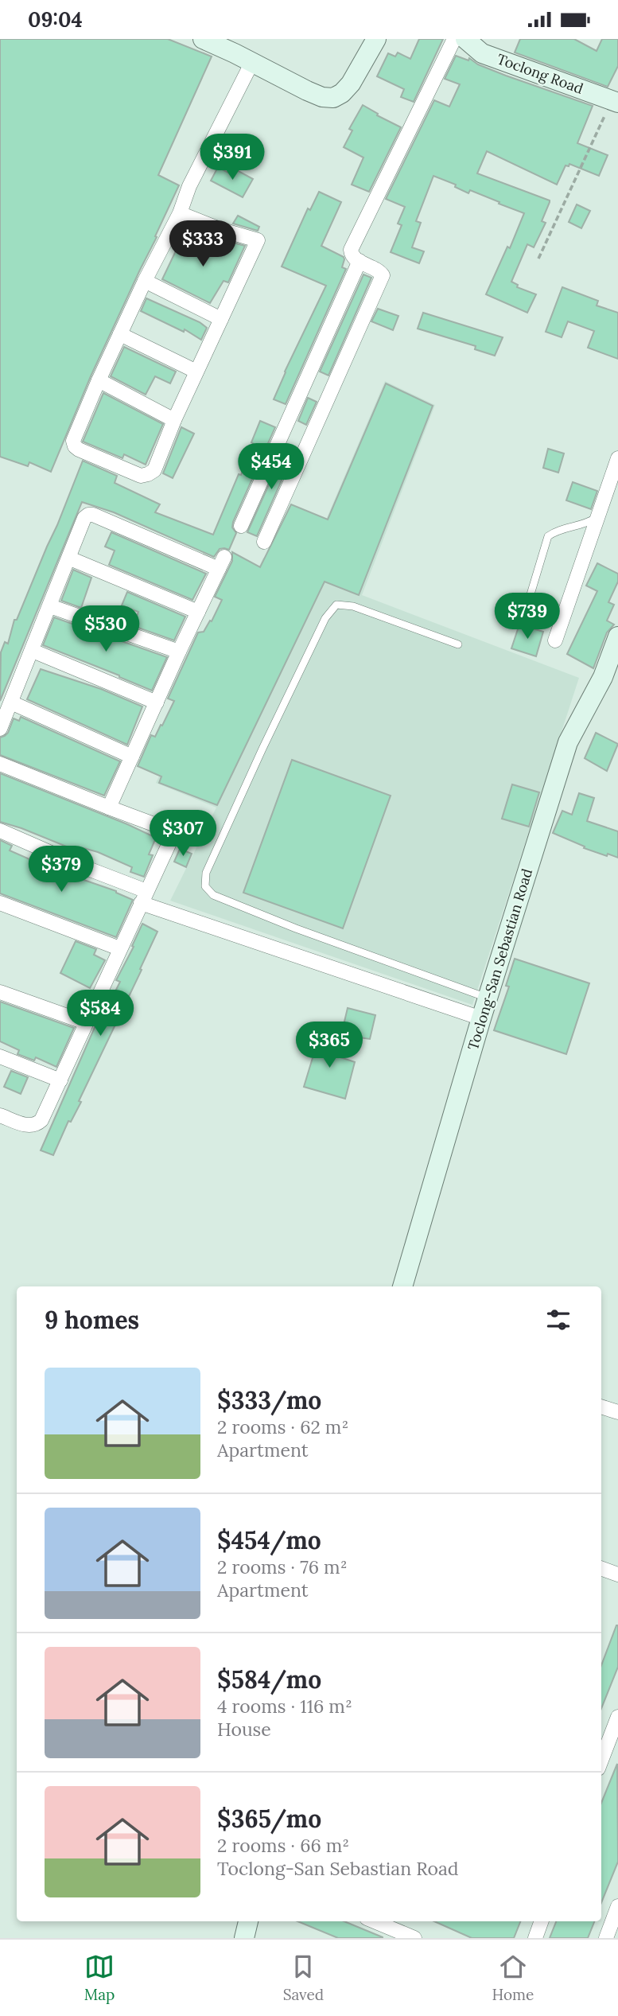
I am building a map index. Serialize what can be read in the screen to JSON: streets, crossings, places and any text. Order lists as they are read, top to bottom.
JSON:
{
  "streets": {
    "street": ["Toclong Road", "Toclong-San Sebastian Road"]
  },
  "page": {
    "status": "09:04",
    "price": [
      "$391",
      "$333",
      "$454",
      "$739",
      "$530",
      "$307",
      "$379",
      "$584",
      "$365"
    ],
    "heading": "9 homes",
    "list": [
      {
        "name": "$333/mo",
        "note": "2 rooms · 62 m² · Apartment"
      },
      {
        "name": "$454/mo",
        "note": "2 rooms · 76 m² · Apartment"
      },
      {
        "name": "$584/mo",
        "note": "4 rooms · 116 m² · House"
      },
      {
        "name": "$365/mo",
        "note": "2 rooms · 66 m² · Toclong-San Sebastian Road"
      }
    ],
    "tabs": ["Map", "Saved", "Home"]
  }
}
